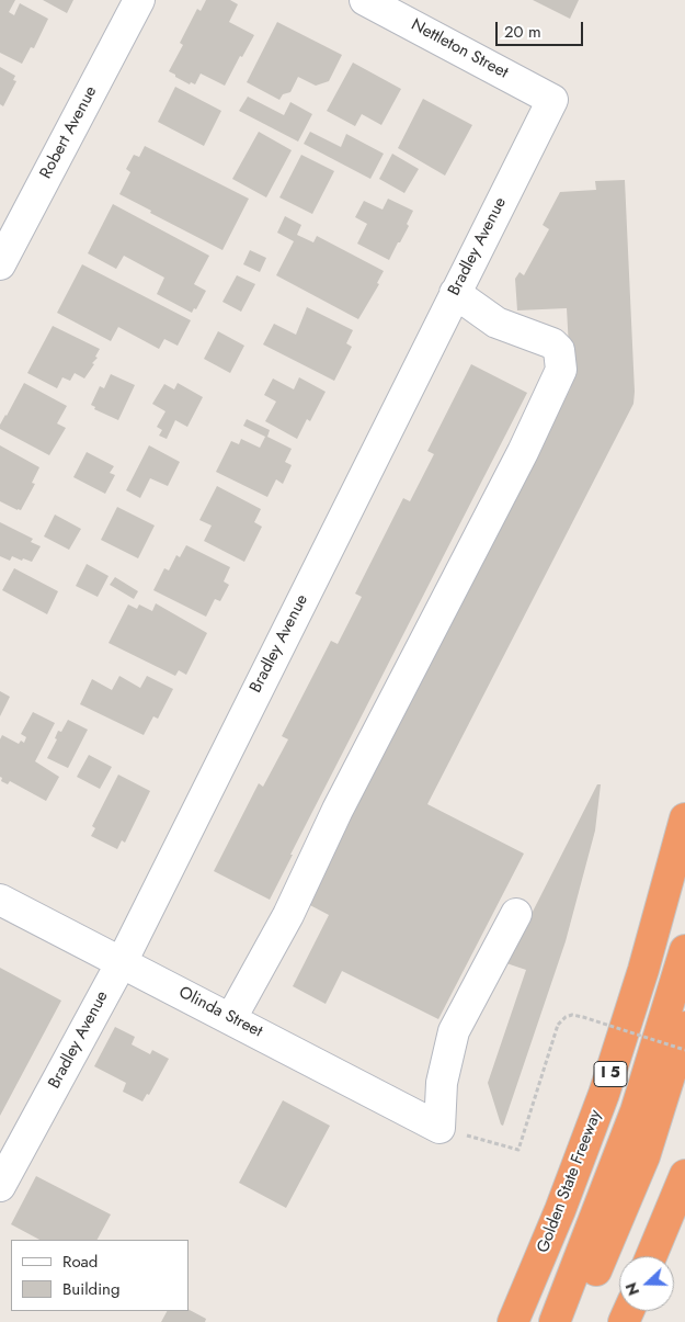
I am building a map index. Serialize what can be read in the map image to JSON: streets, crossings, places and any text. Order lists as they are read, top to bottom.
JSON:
{
  "streets": {
    "highway": ["I 5", "Golden State Freeway"],
    "street": [
      "Nettleton Street",
      "Robert Avenue",
      "Bradley Avenue",
      "Olinda Street"
    ]
  },
  "crossings": [
    ["Nettleton Street", "Bradley Avenue"],
    ["Bradley Avenue", "Olinda Street"]
  ],
  "legend": ["Road", "Building"],
  "scale_bar": "20 m",
  "north": "left"
}
